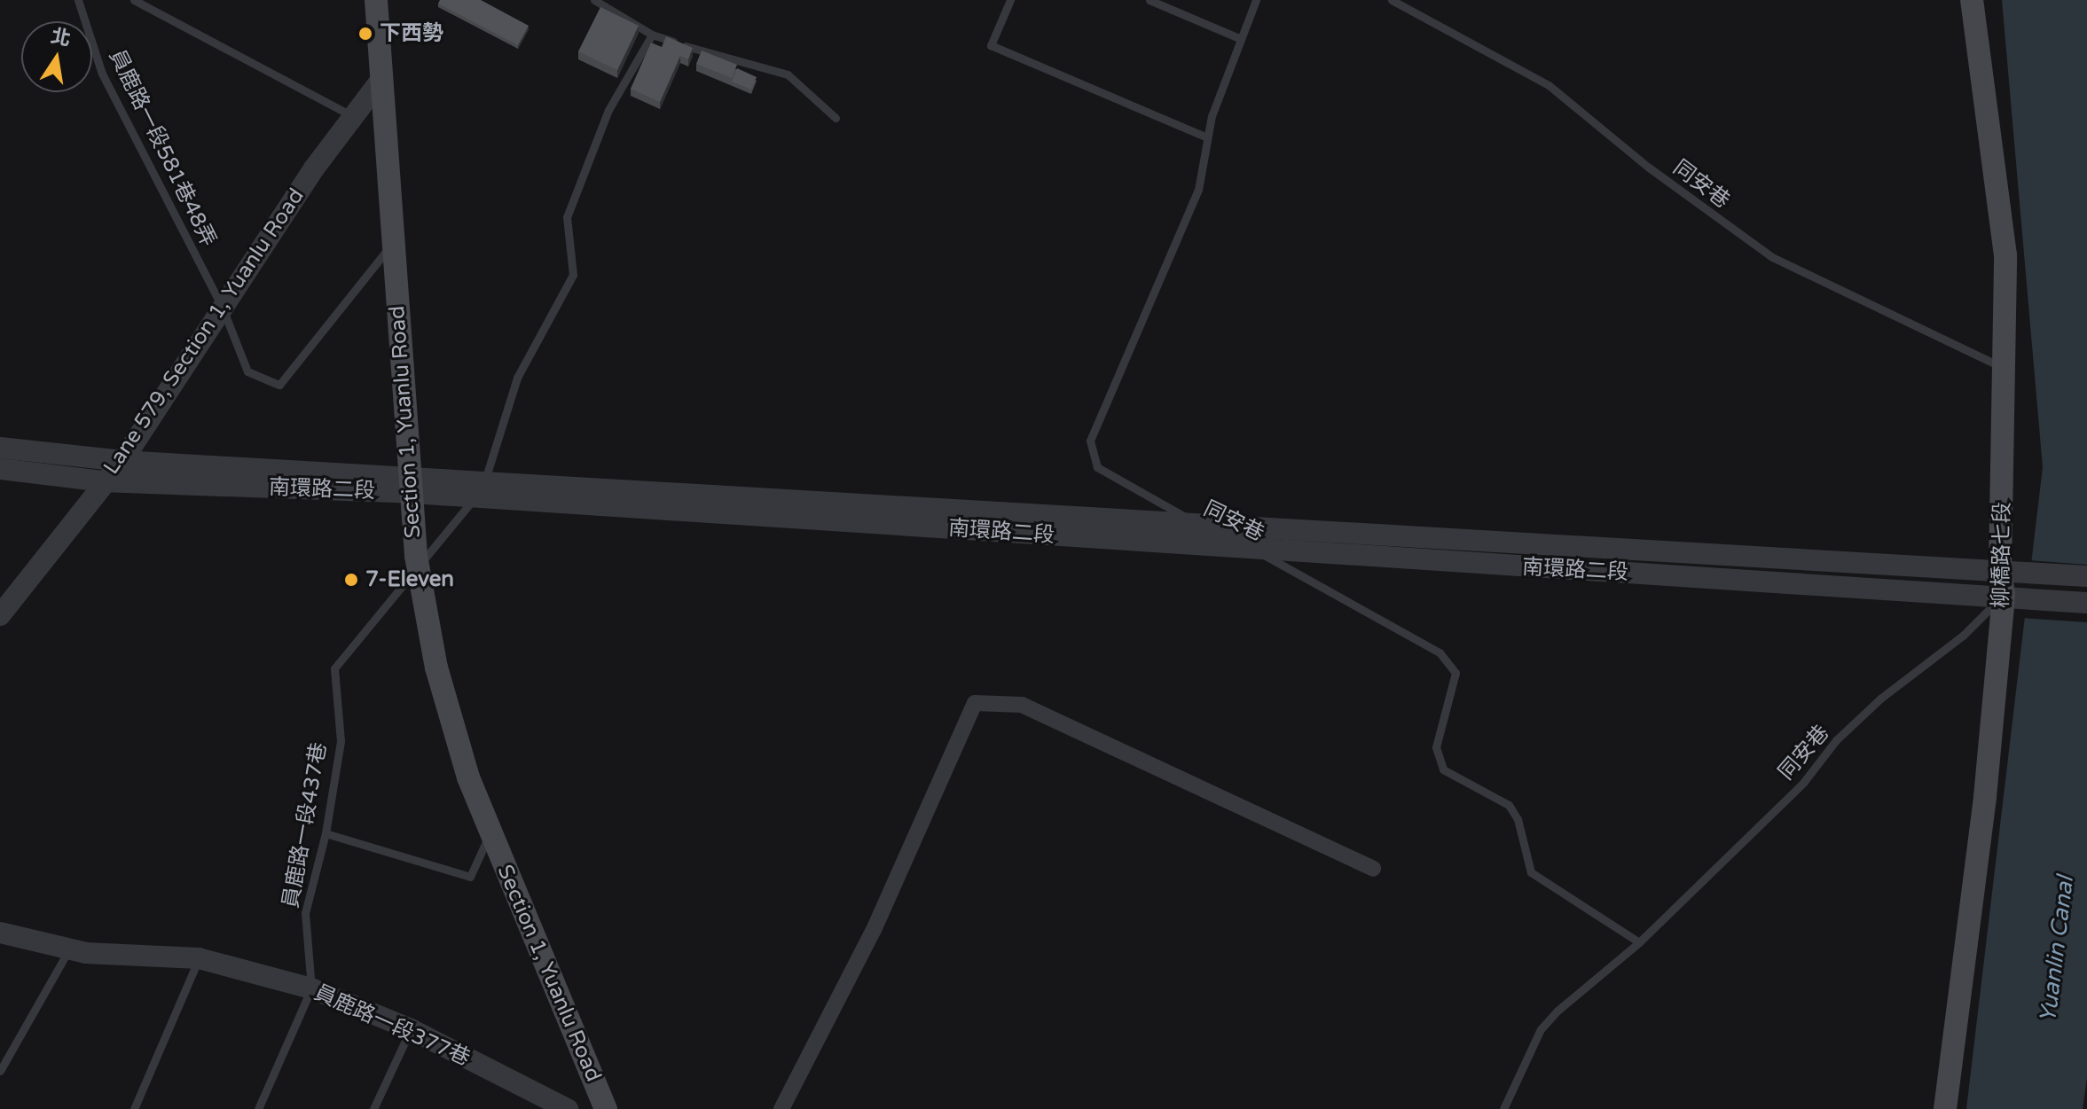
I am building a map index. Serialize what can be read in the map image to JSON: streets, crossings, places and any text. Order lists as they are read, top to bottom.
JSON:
{
  "streets": {
    "main road": ["Section 1, Yuanlu Road", "柳橋路七段"],
    "street": ["Lane 579, Section 1, Yuanlu Road", "南環路二段", "員鹿路一段377巷"],
    "lane": ["員鹿路一段581巷48弄", "同安巷", "員鹿路一段437巷"]
  },
  "crossings": [
    ["員鹿路一段581巷48弄", "Lane 579, Section 1, Yuanlu Road"],
    ["員鹿路一段581巷48弄", "Section 1, Yuanlu Road"],
    ["同安巷", "南環路二段"],
    ["同安巷", "柳橋路七段"],
    ["Lane 579, Section 1, Yuanlu Road", "Section 1, Yuanlu Road"],
    ["Lane 579, Section 1, Yuanlu Road", "南環路二段"],
    ["Section 1, Yuanlu Road", "南環路二段"],
    ["Section 1, Yuanlu Road", "員鹿路一段437巷"],
    ["南環路二段", "柳橋路七段"],
    ["南環路二段", "員鹿路一段437巷"],
    ["員鹿路一段437巷", "員鹿路一段377巷"]
  ],
  "water": ["Yuanlin Canal"],
  "places": ["下西勢", "7-Eleven"],
  "north": "top"
}
